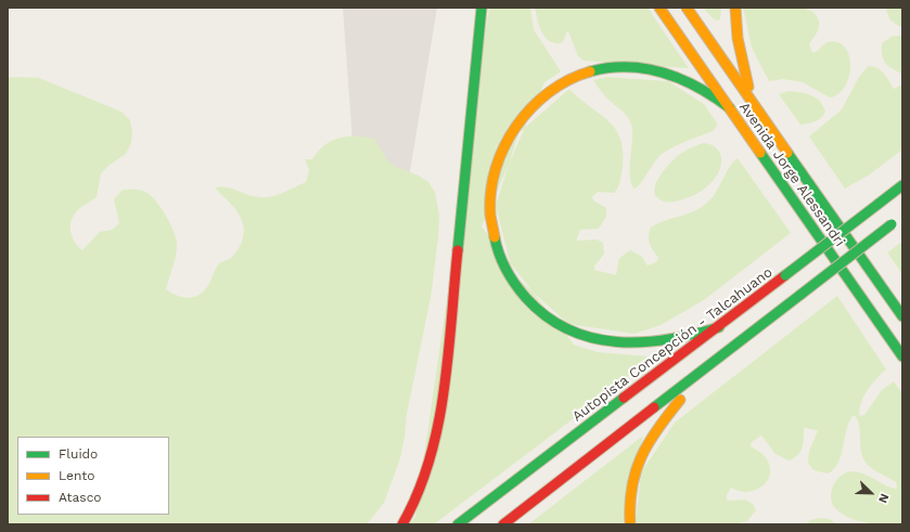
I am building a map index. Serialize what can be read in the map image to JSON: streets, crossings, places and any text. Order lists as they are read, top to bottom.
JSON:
{
  "streets": {
    "highway": ["Avenida Jorge Alessandri", "Autopista Concepción - Talcahuano"]
  },
  "legend": ["Fluido", "Lento", "Atasco"],
  "north": "bottom right"
}
